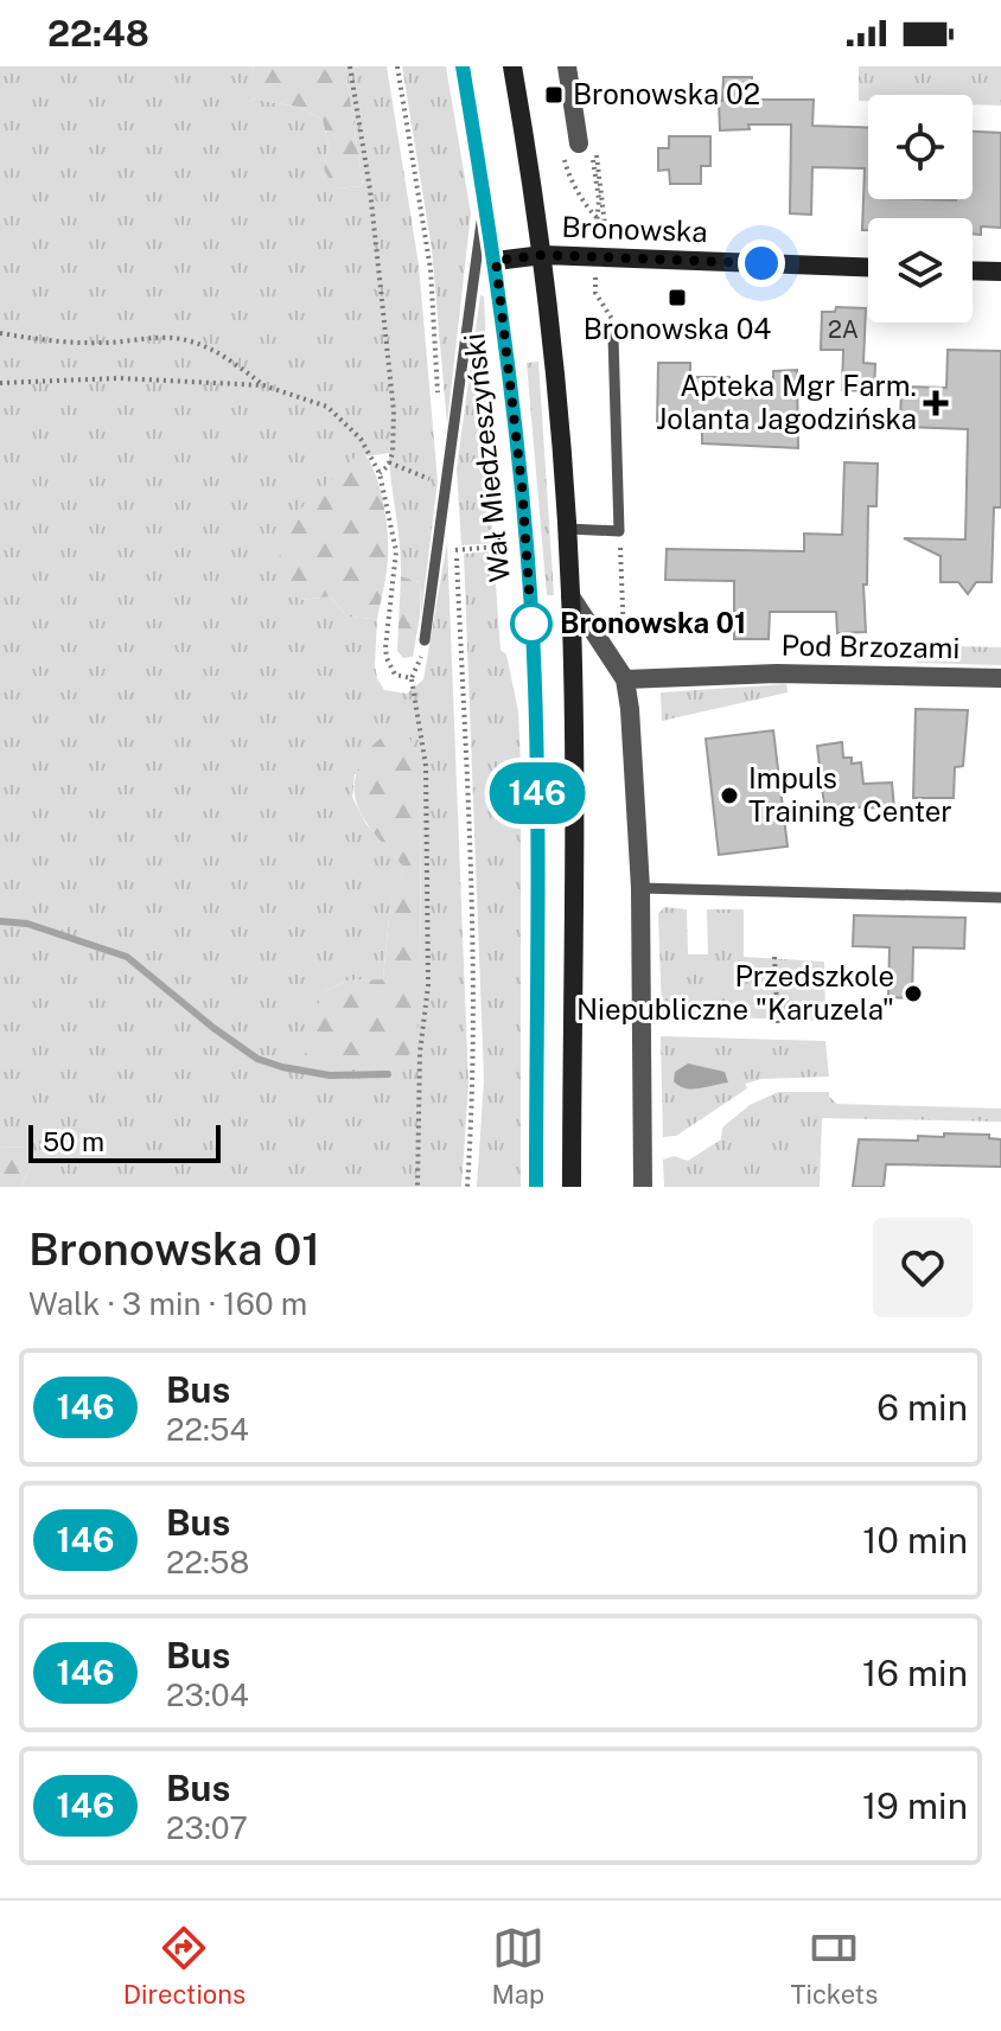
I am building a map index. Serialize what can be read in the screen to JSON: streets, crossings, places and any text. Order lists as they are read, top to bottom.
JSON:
{
  "streets": {
    "main road": ["Bronowska", "Wał Miedzeszyński"],
    "street": ["Pod Brzozami"]
  },
  "crossings": [
    ["Bronowska", "Wał Miedzeszyński"]
  ],
  "places": {
    "transit": ["Bronowska 02", "Bronowska 04"],
    "health": ["Apteka Mgr Farm. Jolanta Jagodzińska"],
    "other": ["Bronowska 01", "Impuls Training Center", "Przedszkole Niepubliczne \"Karuzela\""]
  },
  "lines": ["bus line 146"],
  "house_numbers": ["2A"],
  "scale_bar": "50 m",
  "page": {
    "status": "22:48",
    "on_map": "146",
    "scale": "50 m",
    "heading": ["Bronowska 01", "Walk · 3 min · 160 m"],
    "list": [
      {
        "mark": "146",
        "name": "Bus",
        "note": "22:54",
        "value": "6 min"
      },
      {
        "mark": "146",
        "name": "Bus",
        "note": "22:58",
        "value": "10 min"
      },
      {
        "mark": "146",
        "name": "Bus",
        "note": "23:04",
        "value": "16 min"
      },
      {
        "mark": "146",
        "name": "Bus",
        "note": "23:07",
        "value": "19 min"
      }
    ],
    "tabs": ["Directions", "Map", "Tickets"]
  }
}
